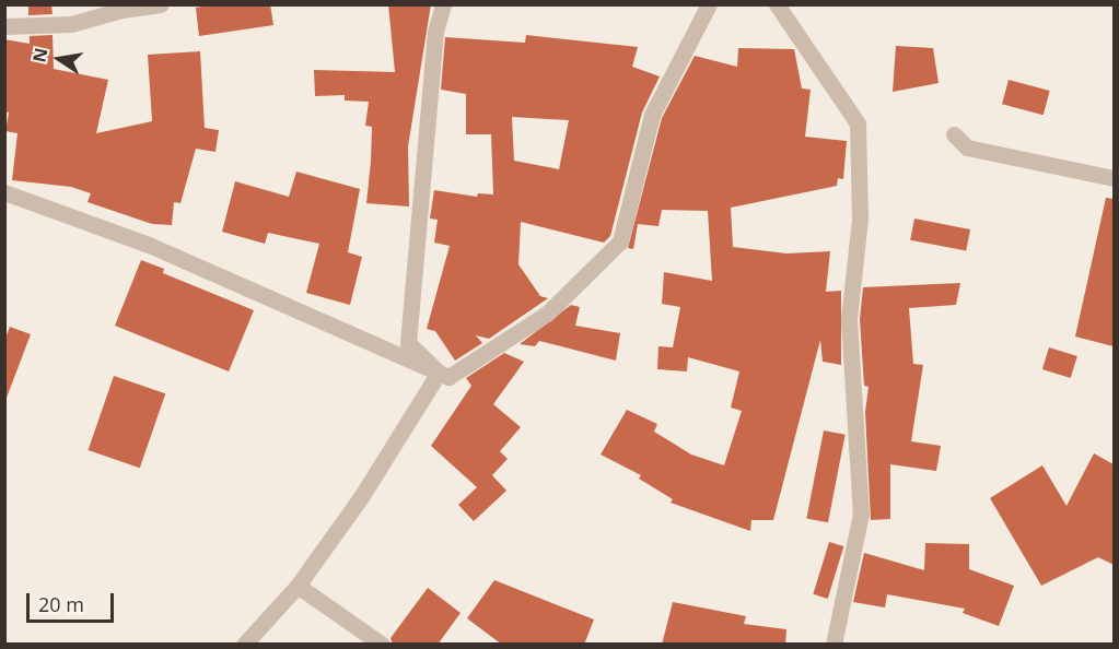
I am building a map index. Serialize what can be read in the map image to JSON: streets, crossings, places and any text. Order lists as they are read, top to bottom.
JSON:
{
  "scale_bar": "20 m",
  "north": "left"
}
